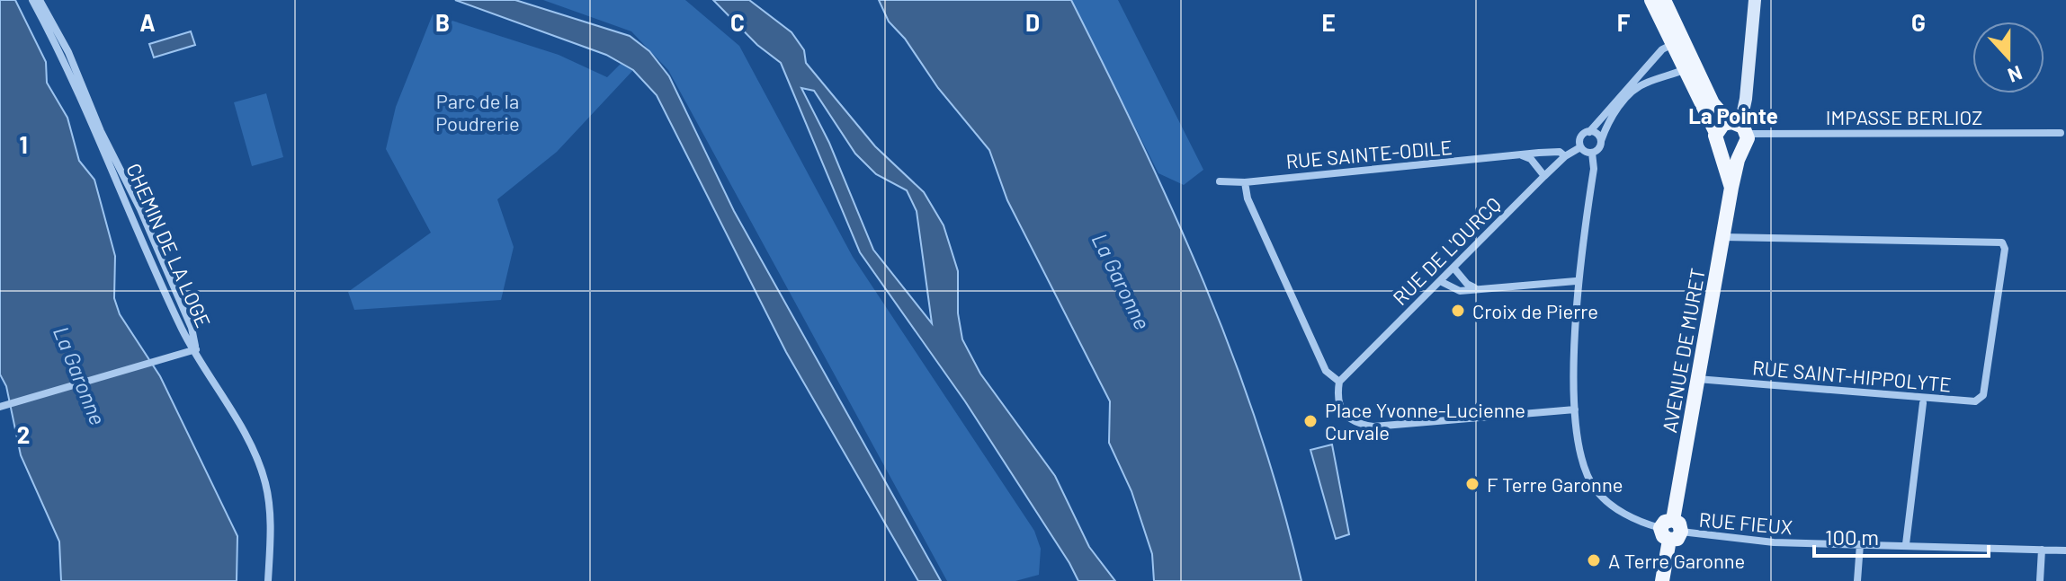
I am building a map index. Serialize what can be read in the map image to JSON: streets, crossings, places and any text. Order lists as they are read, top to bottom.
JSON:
{
  "streets": {
    "main road": ["AVENUE DE MURET"],
    "street": [
      "IMPASSE BERLIOZ",
      "RUE SAINTE-ODILE",
      "CHEMIN DE LA LOGE",
      "RUE DE L'OURCQ",
      "RUE SAINT-HIPPOLYTE",
      "RUE FIEUX"
    ]
  },
  "crossings": [
    ["IMPASSE BERLIOZ", "AVENUE DE MURET"],
    ["RUE SAINTE-ODILE", "RUE DE L'OURCQ"],
    ["RUE DE L'OURCQ", "RUE FIEUX"],
    ["AVENUE DE MURET", "RUE SAINT-HIPPOLYTE"],
    ["AVENUE DE MURET", "RUE FIEUX"]
  ],
  "districts": ["La Pointe"],
  "water": ["La Garonne"],
  "parks": ["Parc de la Poudrerie"],
  "places": [
    "Croix de Pierre",
    "Place Yvonne-Lucienne Curvale",
    "F Terre Garonne",
    "A Terre Garonne"
  ],
  "scale_bar": "100 m",
  "north": "bottom",
  "grid": {
    "columns": [
      "A",
      "B",
      "C",
      "D",
      "E",
      "F",
      "G"
    ],
    "rows": ["1", "2"]
  }
}
